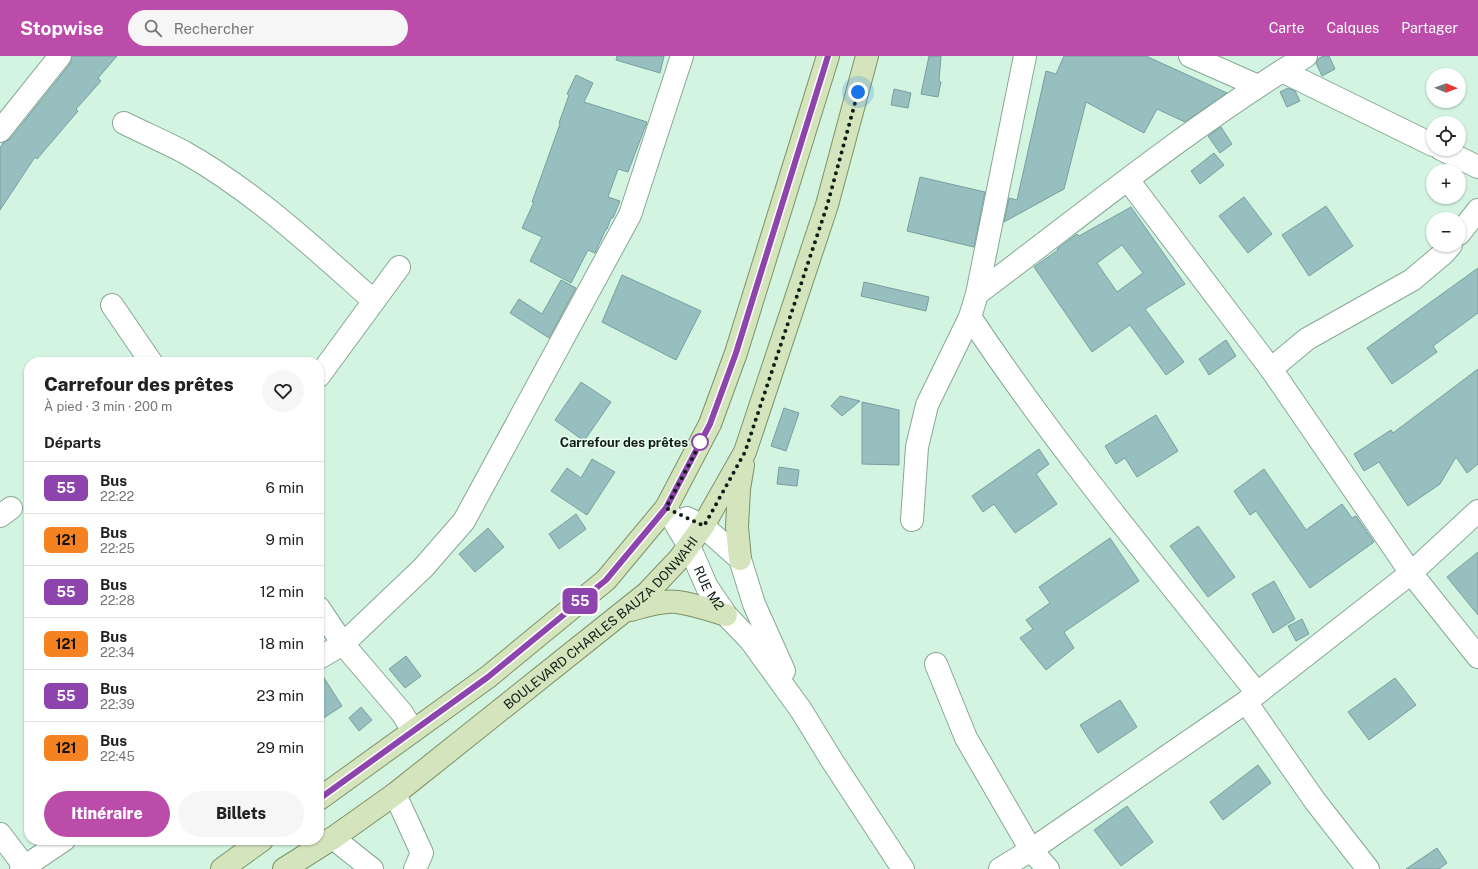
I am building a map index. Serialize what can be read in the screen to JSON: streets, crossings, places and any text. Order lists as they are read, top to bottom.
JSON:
{
  "streets": {
    "main road": ["BOULEVARD CHARLES BAUZA DONWAHI"],
    "street": ["RUE M2"]
  },
  "crossings": [
    ["RUE M2", "BOULEVARD CHARLES BAUZA DONWAHI"]
  ],
  "places": ["Carrefour des prêtes"],
  "lines": ["bus line 55"],
  "north": "right",
  "page": {
    "header": "Stopwise",
    "search": "Rechercher",
    "nav": ["Carte", "Calques", "Partager"],
    "on_map": "55",
    "map_buttons": ["+", "−"],
    "heading": [
      ["Carrefour des prêtes", "À pied · 3 min · 200 m"],
      "Départs"
    ],
    "list": [
      {
        "mark": "55",
        "name": "Bus",
        "note": "22:22",
        "value": "6 min"
      },
      {
        "mark": "121",
        "name": "Bus",
        "note": "22:25",
        "value": "9 min"
      },
      {
        "mark": "55",
        "name": "Bus",
        "note": "22:28",
        "value": "12 min"
      },
      {
        "mark": "121",
        "name": "Bus",
        "note": "22:34",
        "value": "18 min"
      },
      {
        "mark": "55",
        "name": "Bus",
        "note": "22:39",
        "value": "23 min"
      },
      {
        "mark": "121",
        "name": "Bus",
        "note": "22:45",
        "value": "29 min"
      }
    ],
    "buttons": ["Itinéraire", "Billets"]
  }
}
